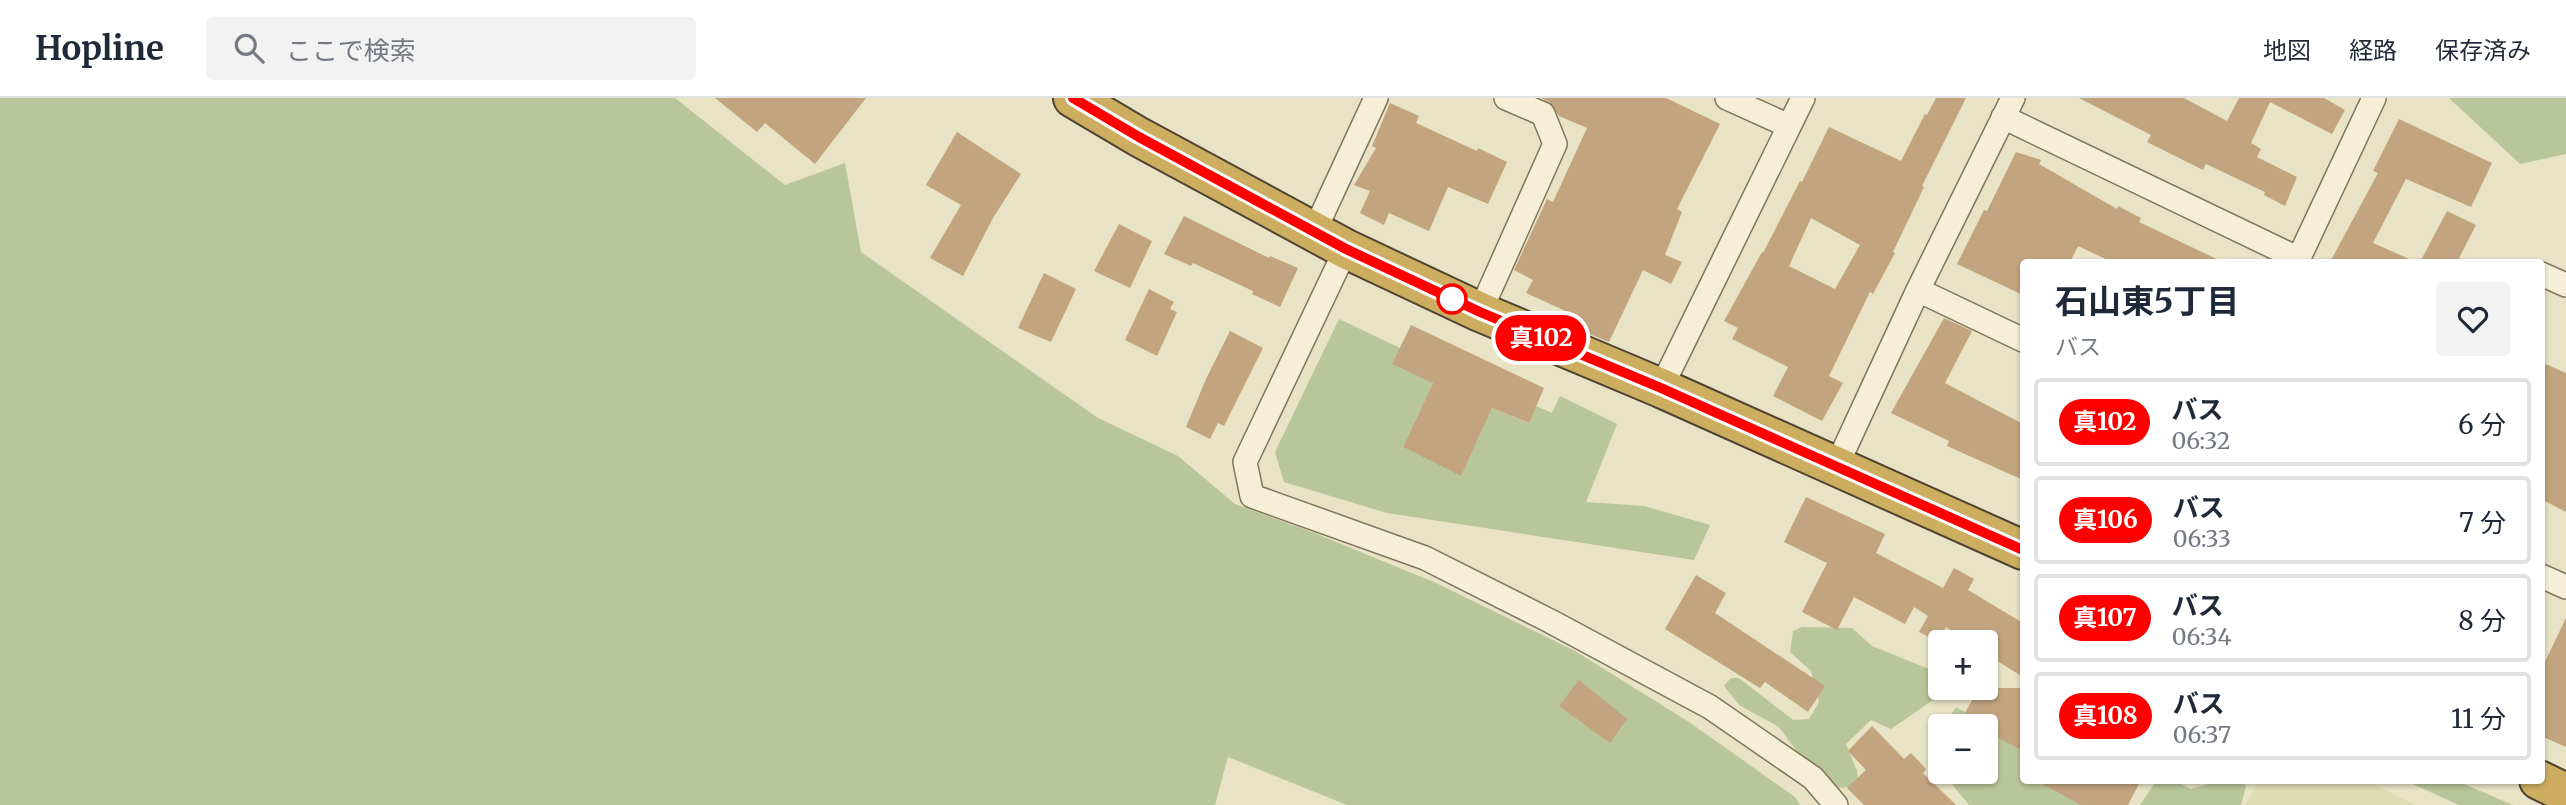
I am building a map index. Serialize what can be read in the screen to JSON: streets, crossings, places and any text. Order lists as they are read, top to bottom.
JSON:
{
  "lines": ["bus line 真102"],
  "page": {
    "header": "Hopline",
    "search": "ここで検索",
    "nav": ["地図", "経路", "保存済み"],
    "on_map": "真102",
    "heading": ["石山東5丁目", "バス"],
    "list": [
      {
        "mark": "真102",
        "name": "バス",
        "note": "06:32",
        "value": "6 分"
      },
      {
        "mark": "真106",
        "name": "バス",
        "note": "06:33",
        "value": "7 分"
      },
      {
        "mark": "真107",
        "name": "バス",
        "note": "06:34",
        "value": "8 分"
      },
      {
        "mark": "真108",
        "name": "バス",
        "note": "06:37",
        "value": "11 分"
      }
    ],
    "map_buttons": ["+", "−"]
  }
}
